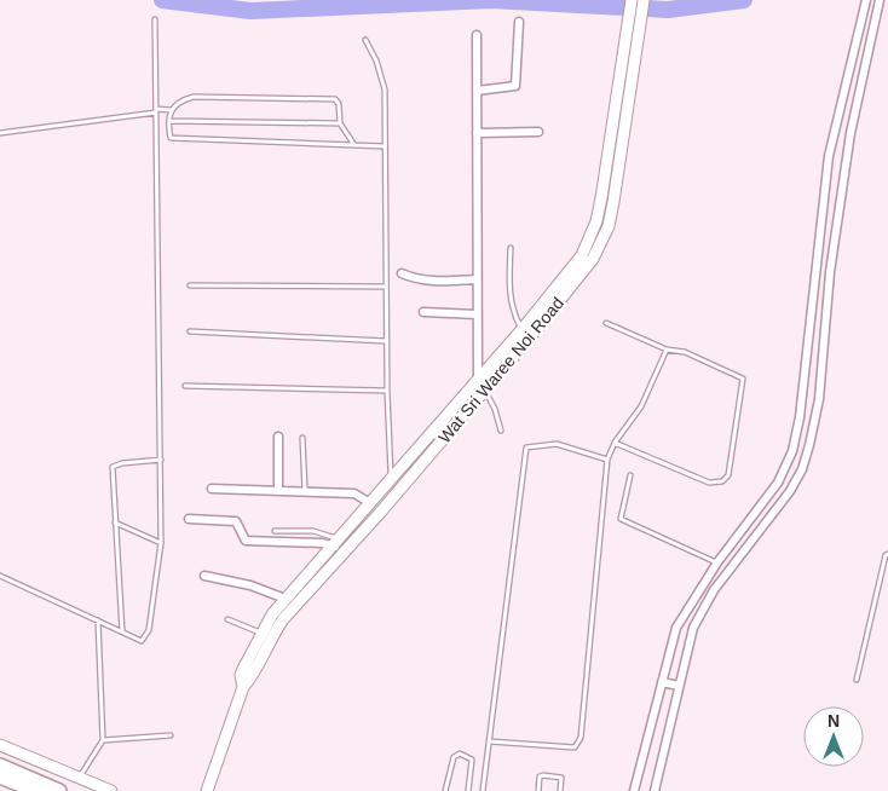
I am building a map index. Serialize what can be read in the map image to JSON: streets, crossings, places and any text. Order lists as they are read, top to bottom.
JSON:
{
  "streets": {
    "main road": ["Wat Sri Waree Noi Road"]
  },
  "north": "top"
}
